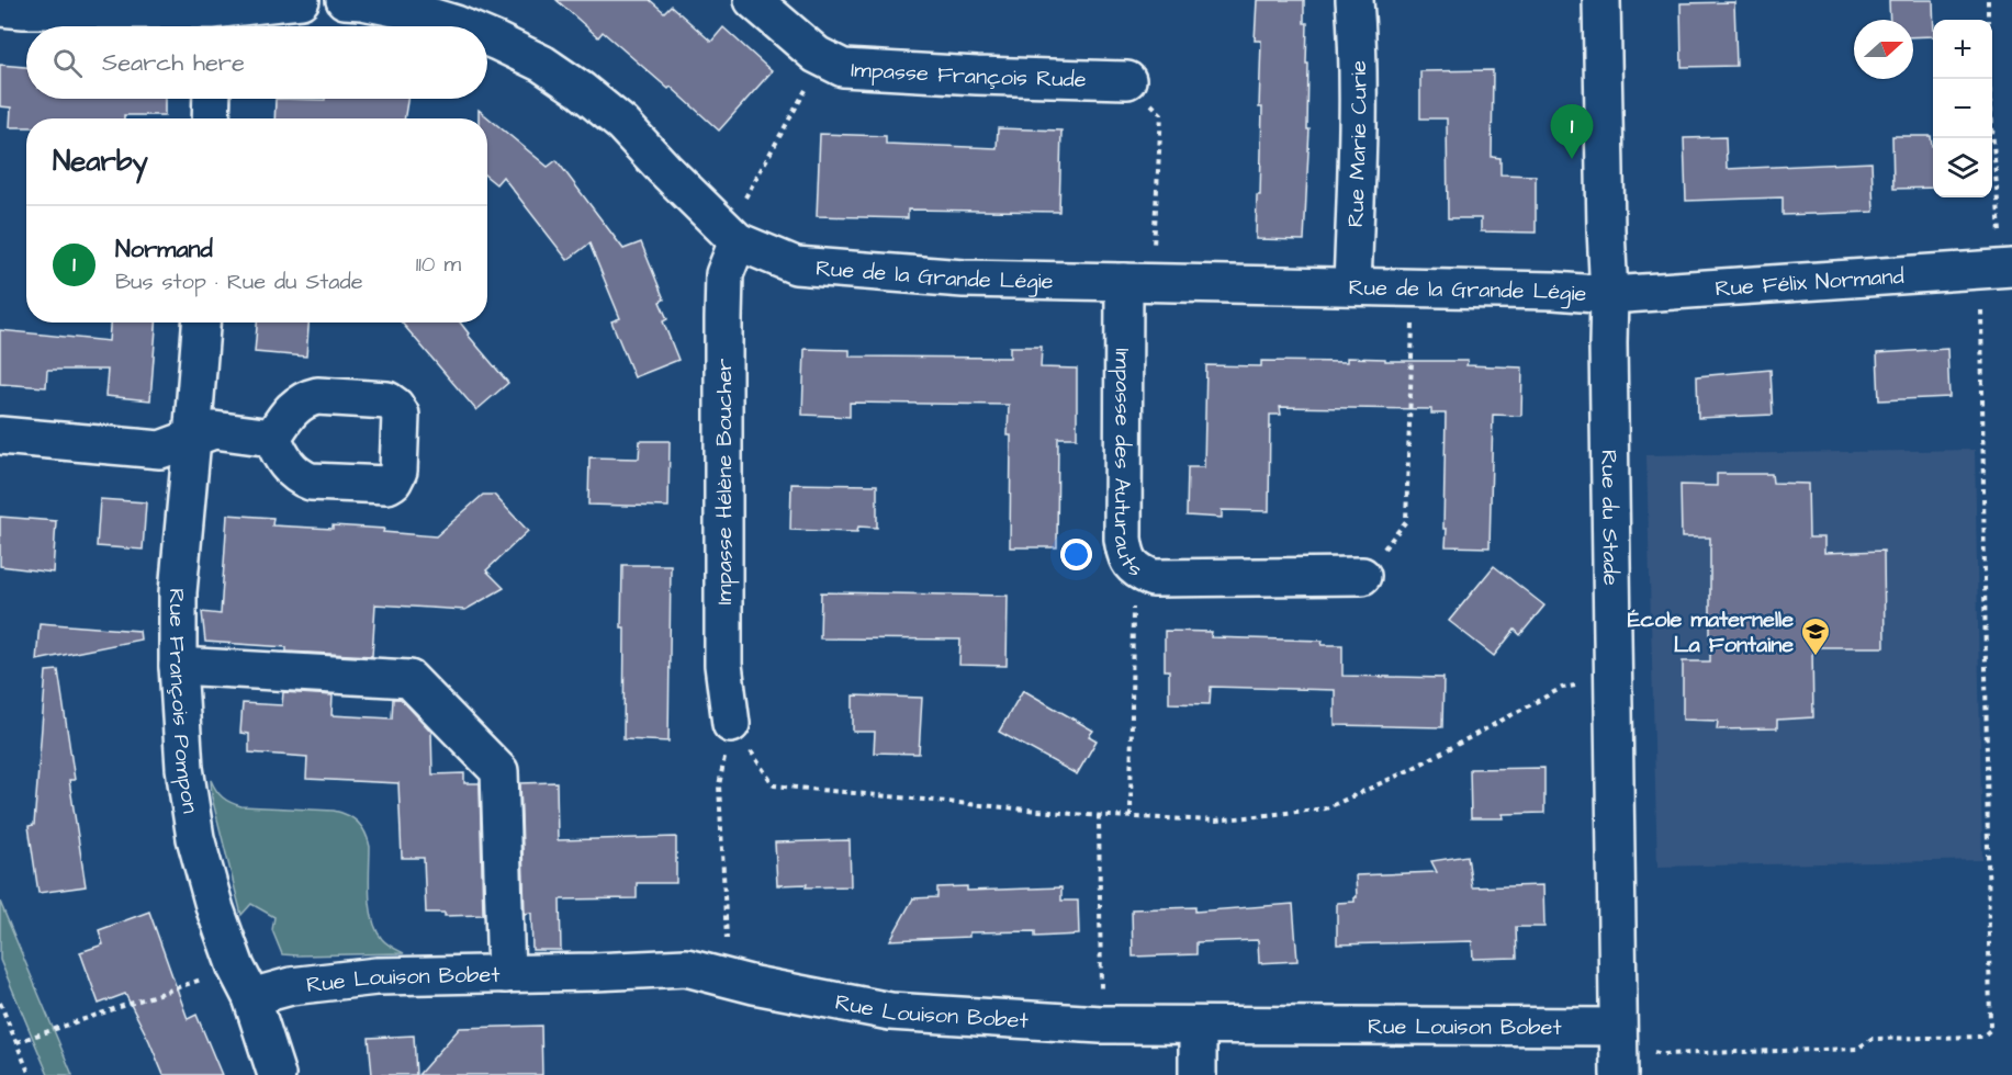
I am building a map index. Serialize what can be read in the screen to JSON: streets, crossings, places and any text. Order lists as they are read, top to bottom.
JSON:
{
  "streets": {
    "street": [
      "Impasse François Rude",
      "Rue Marie Curie",
      "Rue de la Grande Légie",
      "Rue Félix Normand",
      "Impasse des Auturauts",
      "Impasse Hélène Boucher",
      "Rue du Stade",
      "Rue François Pompon",
      "Rue Louison Bobet"
    ]
  },
  "crossings": [
    ["Rue Marie Curie", "Rue de la Grande Légie"],
    ["Rue de la Grande Légie", "Rue Félix Normand"],
    ["Rue de la Grande Légie", "Impasse des Auturauts"],
    ["Rue de la Grande Légie", "Impasse Hélène Boucher"],
    ["Rue de la Grande Légie", "Rue du Stade"],
    ["Rue Félix Normand", "Rue du Stade"],
    ["Rue du Stade", "Rue Louison Bobet"],
    ["Rue François Pompon", "Rue Louison Bobet"]
  ],
  "places": {
    "school or university": ["École maternelle La Fontaine"]
  },
  "north": "right",
  "page": {
    "map_buttons": ["+", "−"],
    "search": "Search here",
    "pins": "1",
    "heading": "Nearby",
    "list": [
      {
        "mark": "1",
        "name": "Normand",
        "note": "Bus stop · Rue du Stade",
        "value": "110 m"
      }
    ]
  }
}
